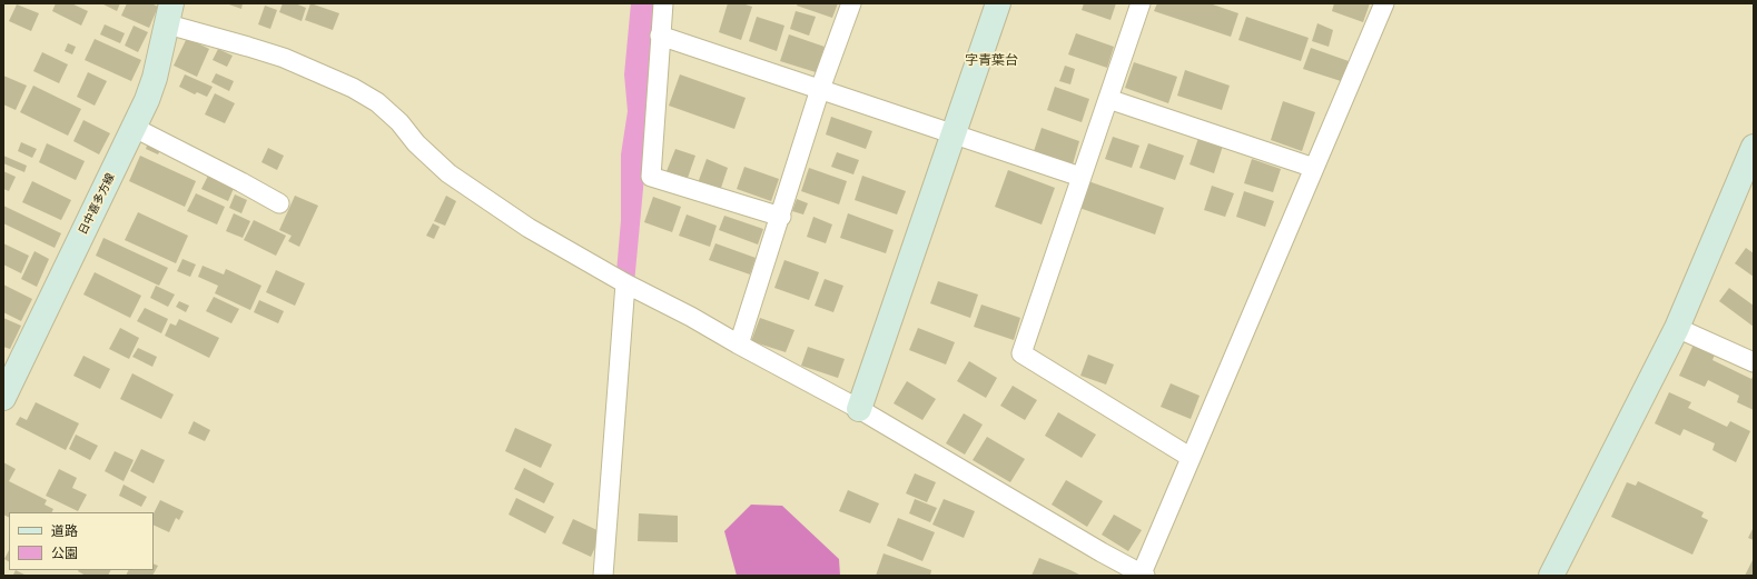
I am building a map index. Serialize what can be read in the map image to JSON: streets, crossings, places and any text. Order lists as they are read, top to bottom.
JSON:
{
  "streets": {
    "street": ["日中喜多方線"]
  },
  "districts": ["字青葉台"],
  "legend": ["道路", "公園"]
}
